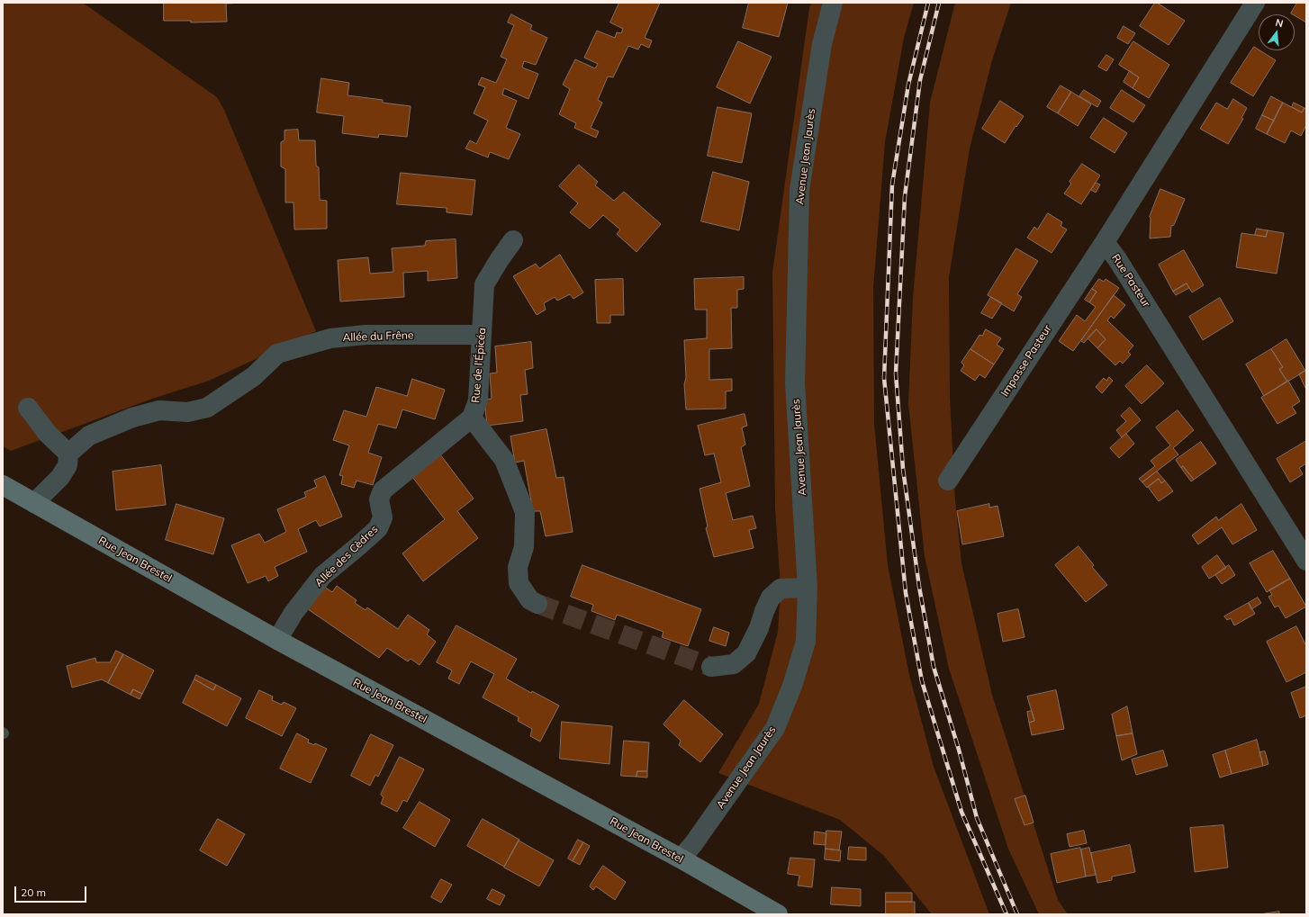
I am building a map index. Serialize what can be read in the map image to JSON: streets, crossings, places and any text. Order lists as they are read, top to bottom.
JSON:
{
  "streets": {
    "street": [
      "Avenue Jean Jaurès",
      "Rue Pasteur",
      "Allée du Frêne",
      "Impasse Pasteur",
      "Rue de l'Épicéa",
      "Allée des Cèdres",
      "Rue Jean Brestel"
    ]
  },
  "crossings": [
    ["Avenue Jean Jaurès", "Rue Jean Brestel"],
    ["Rue Pasteur", "Impasse Pasteur"],
    ["Allée du Frêne", "Rue de l'Épicéa"],
    ["Rue de l'Épicéa", "Allée des Cèdres"],
    ["Allée des Cèdres", "Rue Jean Brestel"]
  ],
  "scale_bar": "20 m",
  "north": "top"
}
